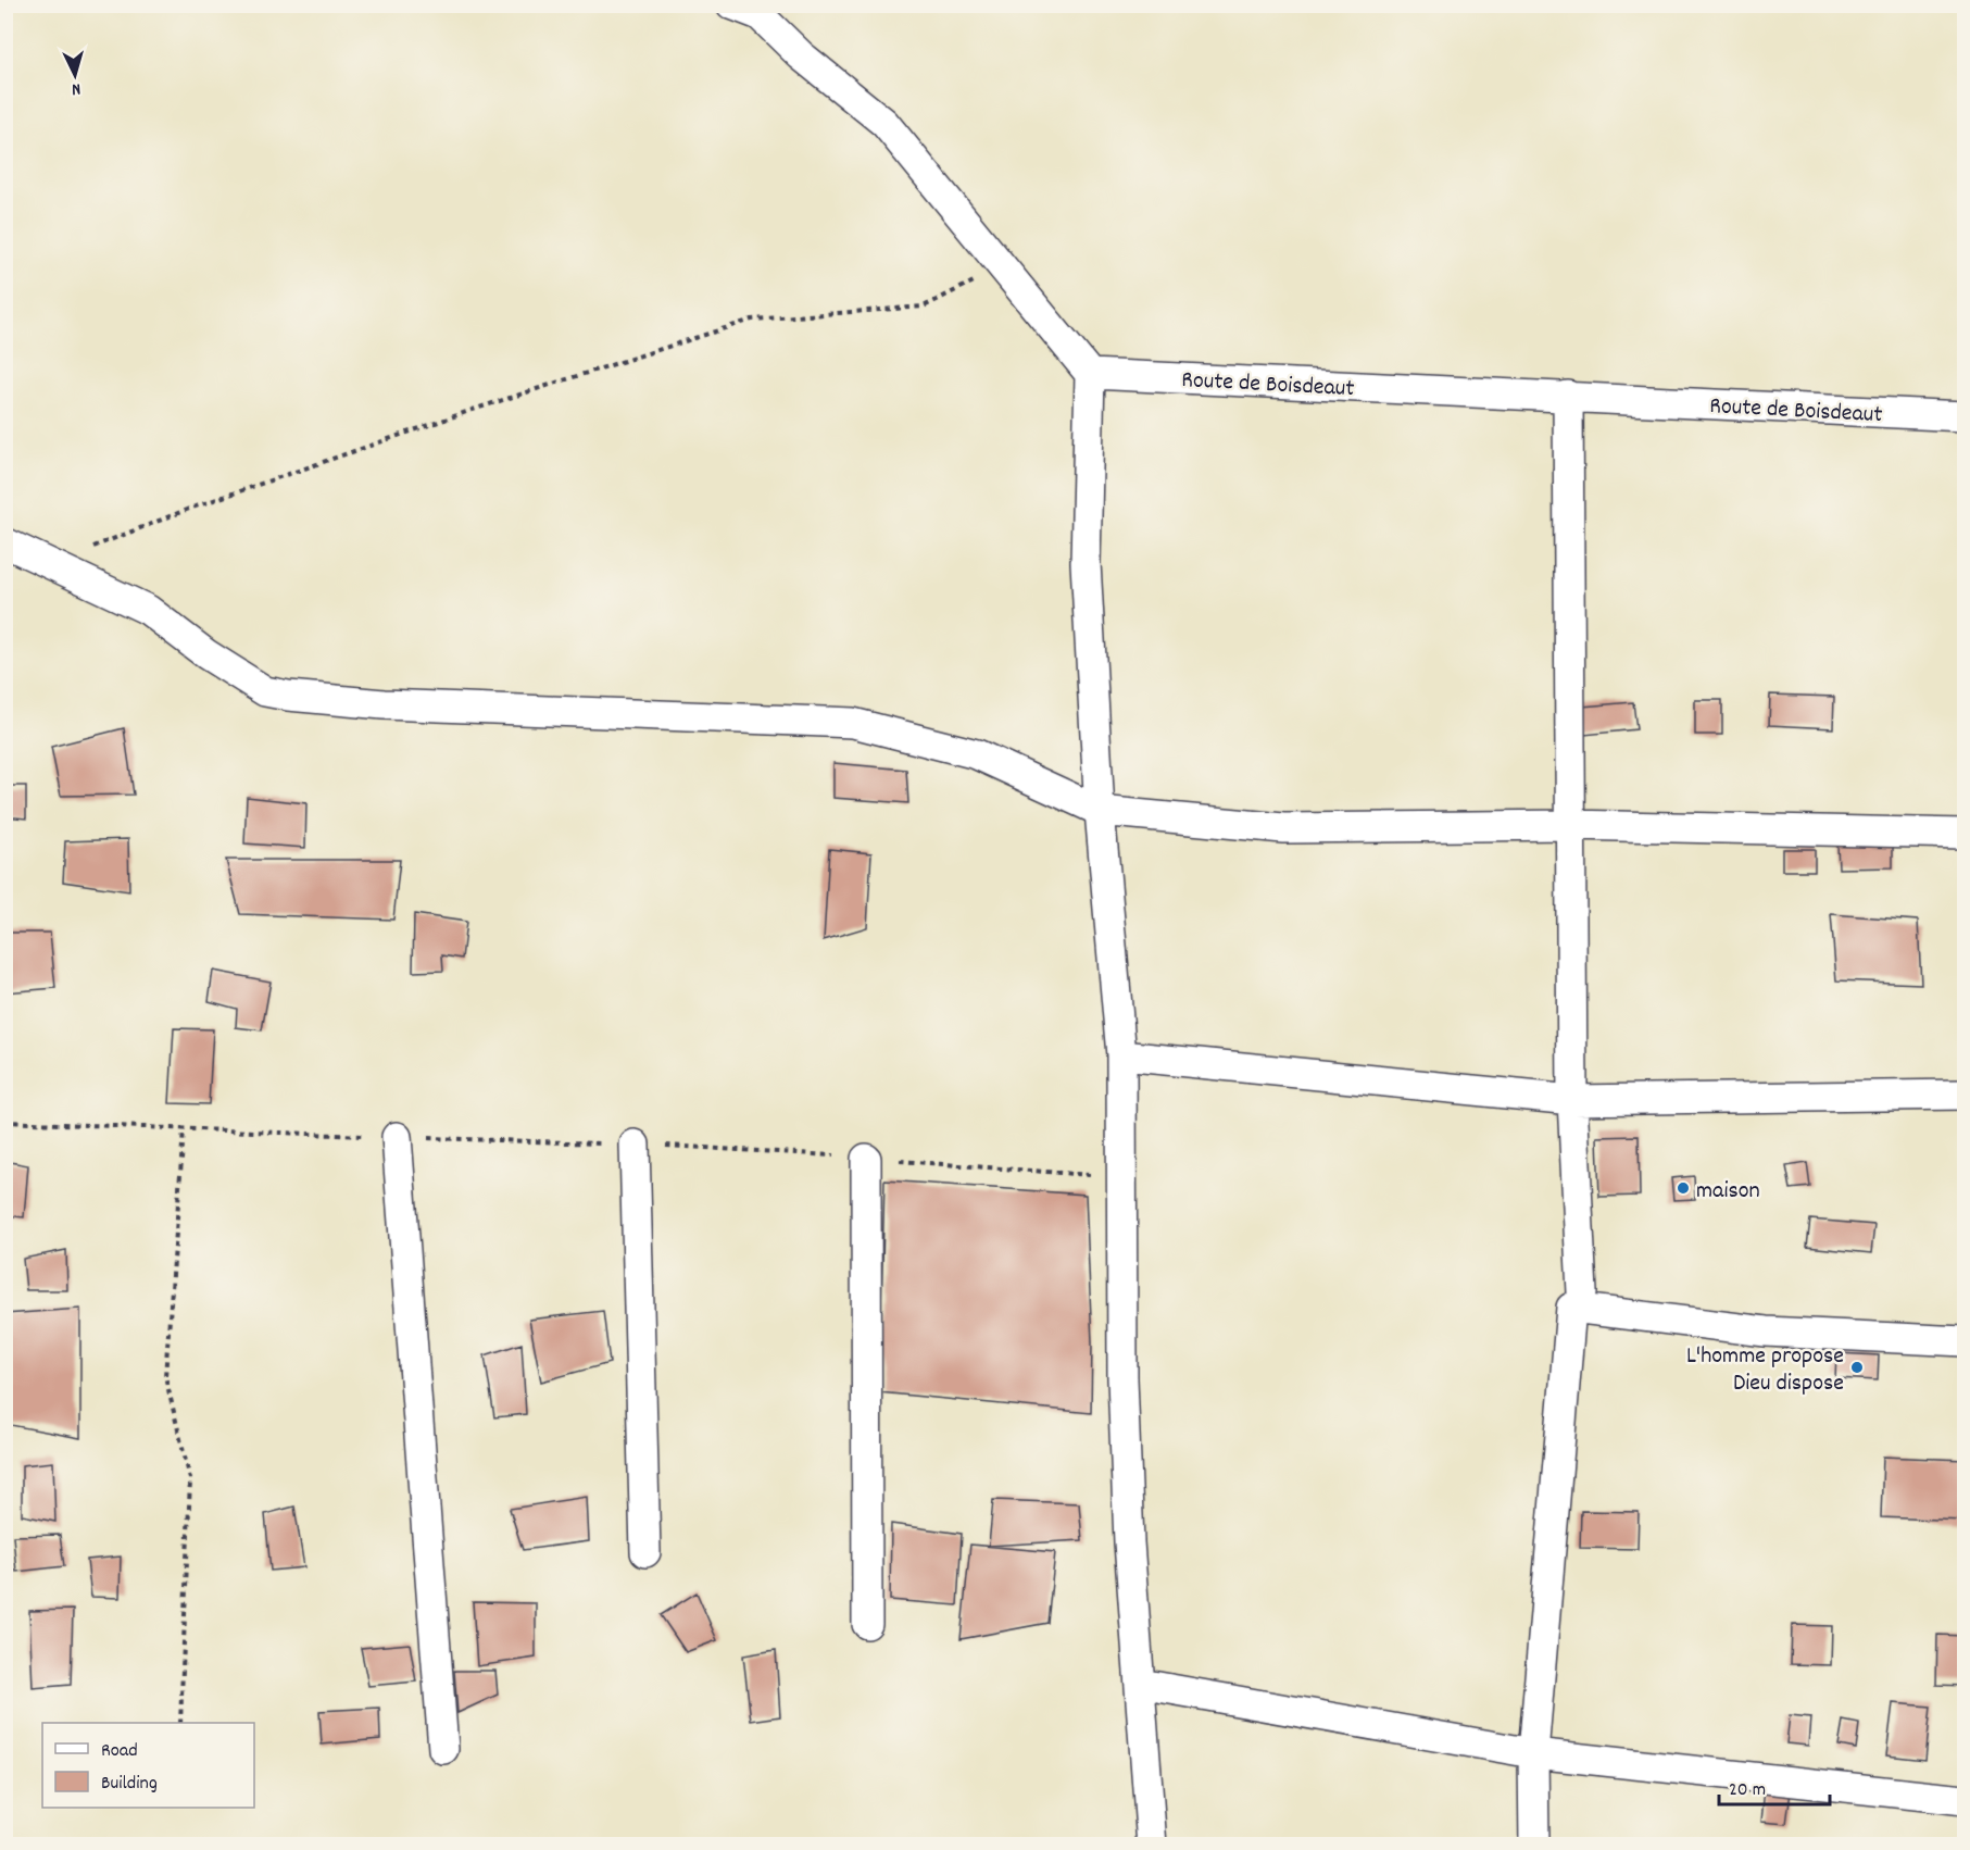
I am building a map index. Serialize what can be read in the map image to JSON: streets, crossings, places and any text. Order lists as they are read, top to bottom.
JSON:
{
  "streets": {
    "street": ["Route de Boisdeaut"]
  },
  "places": ["maison", "L'homme propose Dieu dispose"],
  "legend": ["Road", "Building"],
  "scale_bar": "20 m",
  "north": "bottom"
}
